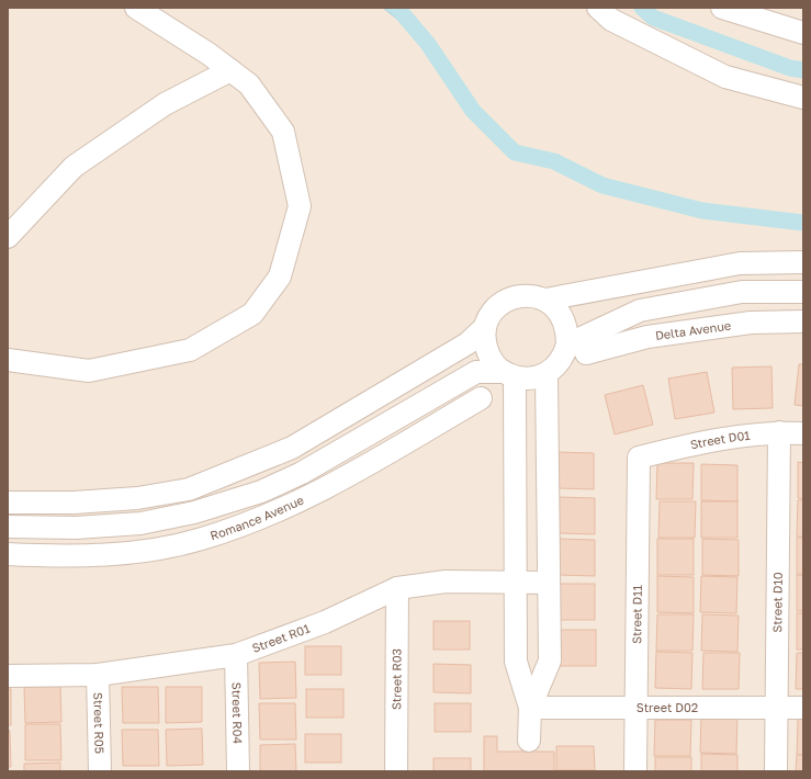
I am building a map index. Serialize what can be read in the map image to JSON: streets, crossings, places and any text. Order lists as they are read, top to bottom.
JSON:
{
  "streets": {
    "street": [
      "Delta Avenue",
      "Street D01",
      "Romance Avenue",
      "Street D10",
      "Street D11",
      "Street R01",
      "Street R03",
      "Street D02",
      "Street R04",
      "Street R05"
    ]
  },
  "crossings": [
    ["Street D01", "Street D10"],
    ["Street D01", "Street D11"],
    ["Street D10", "Street D02"],
    ["Street D11", "Street D02"],
    ["Street R01", "Street R03"],
    ["Street R01", "Street R04"],
    ["Street R01", "Street R05"]
  ]
}
